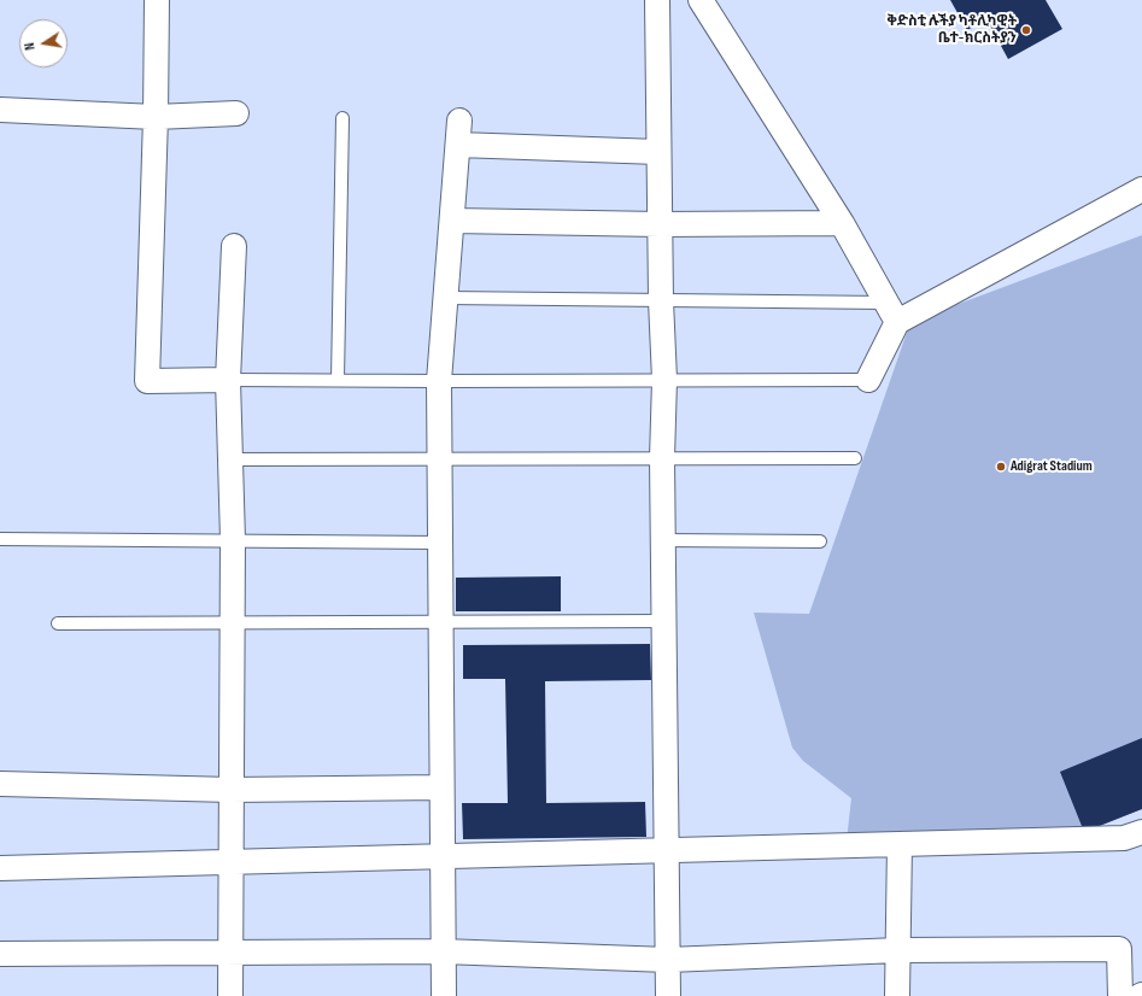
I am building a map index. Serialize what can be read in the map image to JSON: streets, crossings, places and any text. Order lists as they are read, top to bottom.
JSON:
{
  "places": ["ቅድስቲ ሉችያ ካቶሊካዊት ቤተ-ክርስትያን", "Adigrat Stadium"],
  "north": "left"
}
